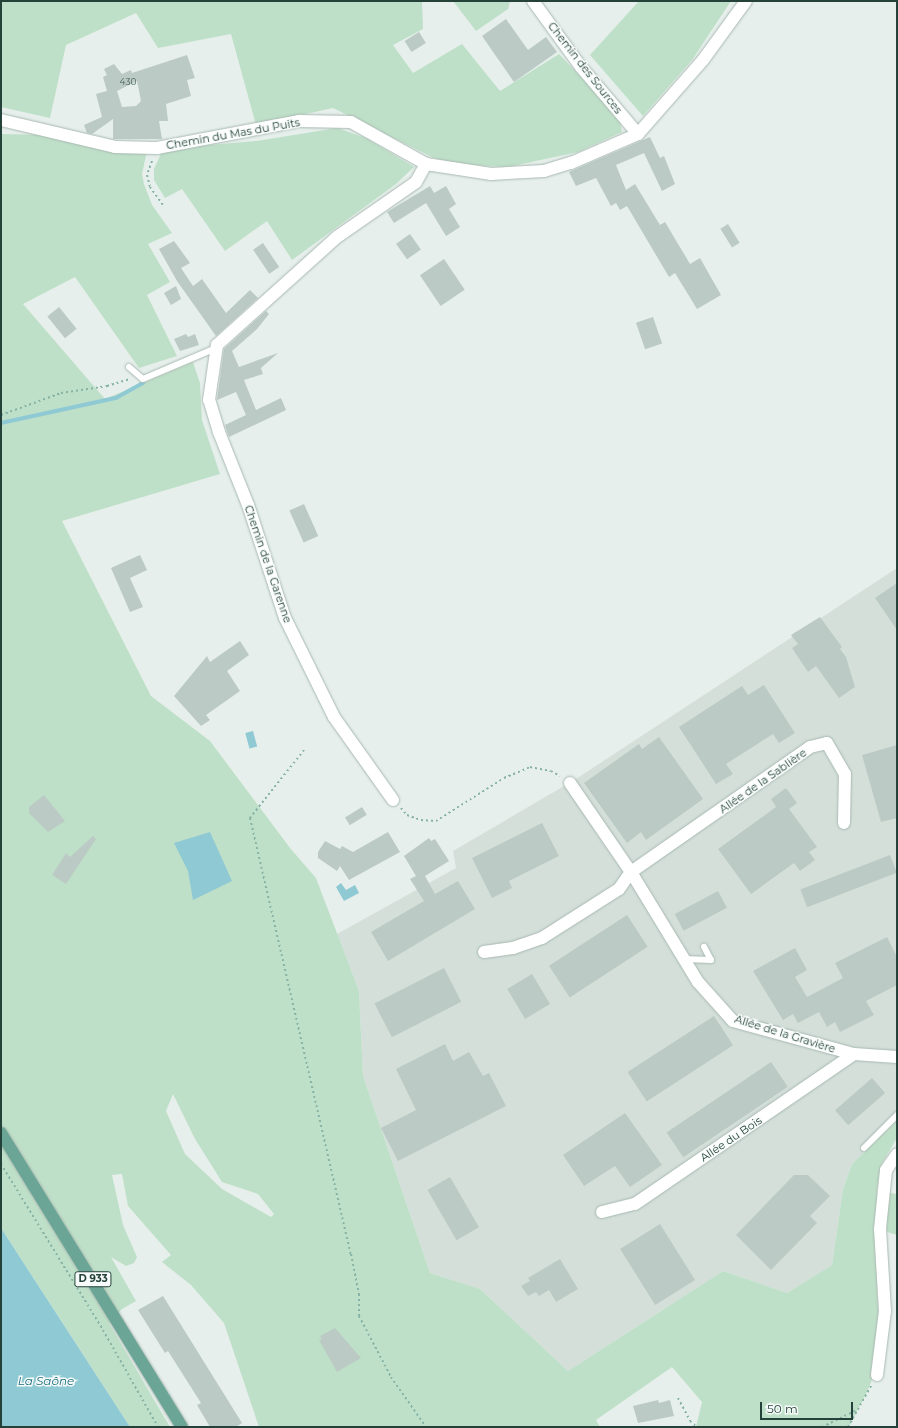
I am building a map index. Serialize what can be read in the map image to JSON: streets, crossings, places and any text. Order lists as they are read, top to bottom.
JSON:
{
  "streets": {
    "main road": ["D 933"],
    "street": [
      "Chemin des Sources",
      "Chemin du Mas du Puits",
      "Chemin de la Garenne",
      "Allée de la Sablière",
      "Allée de la Gravière",
      "Allée du Bois"
    ]
  },
  "crossings": [
    ["Chemin des Sources", "Chemin du Mas du Puits"],
    ["Allée de la Sablière", "Allée de la Gravière"],
    ["Allée de la Gravière", "Allée du Bois"]
  ],
  "water": ["La Saône"],
  "house_numbers": ["430"],
  "scale_bar": "50 m"
}
